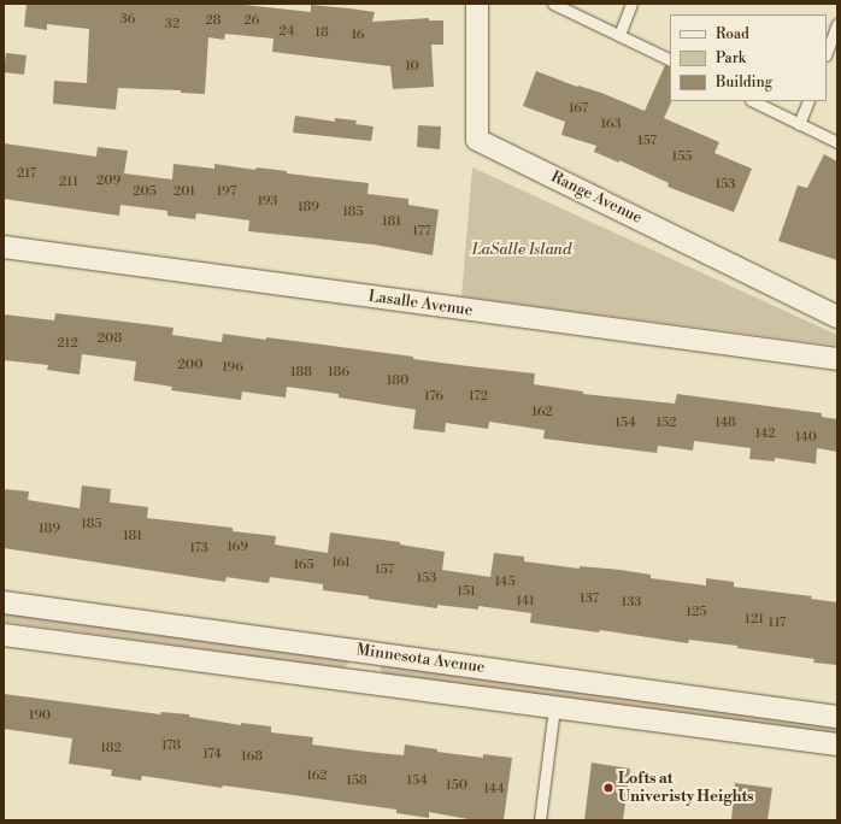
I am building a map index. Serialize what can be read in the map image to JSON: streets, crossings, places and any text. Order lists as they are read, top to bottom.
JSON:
{
  "streets": {
    "street": ["Range Avenue", "Lasalle Avenue", "Minnesota Avenue"]
  },
  "parks": ["LaSalle Island"],
  "places": ["Lofts at Univeristy Heights"],
  "house_numbers": [
    "36",
    "28",
    "26",
    "32",
    "24",
    "18",
    "16",
    "10",
    "167",
    "163",
    "157",
    "155",
    "217",
    "209",
    "211",
    "153",
    "205",
    "201",
    "197",
    "193",
    "189",
    "185",
    "181",
    "177",
    "208",
    "212",
    "200",
    "196",
    "188",
    "186",
    "180",
    "176",
    "172",
    "162",
    "154",
    "152",
    "148",
    "142",
    "140",
    "185",
    "189",
    "181",
    "169",
    "173",
    "161",
    "165",
    "157",
    "153",
    "145",
    "151",
    "137",
    "141",
    "133",
    "125",
    "121",
    "117",
    "190",
    "178",
    "182",
    "174",
    "168",
    "162",
    "158",
    "154",
    "150",
    "144"
  ],
  "legend": ["Road", "Park", "Building"]
}
